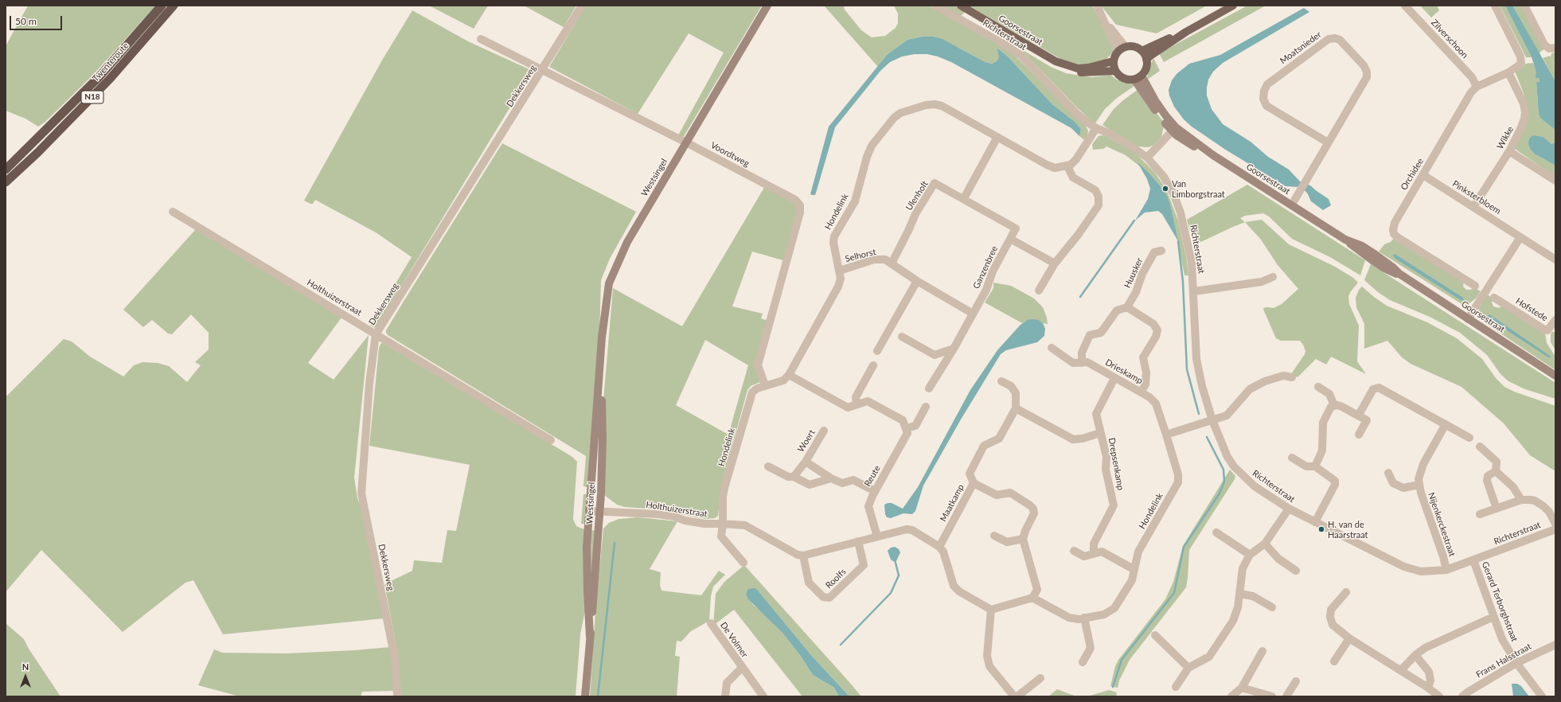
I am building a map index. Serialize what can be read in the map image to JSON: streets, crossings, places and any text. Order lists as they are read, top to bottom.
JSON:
{
  "streets": {
    "highway": ["Twenteroute", "N18"],
    "main road": ["Goorsestraat", "Westsingel"],
    "street": [
      "Richterstraat",
      "Zilverschoon",
      "Moatsnieder",
      "Dekkersweg",
      "Wikke",
      "Voordtweg",
      "Orchidee",
      "Ulenholt",
      "Pinksterbloem",
      "Hondelink",
      "Selhorst",
      "Ganzenbree",
      "Huusker",
      "Holthuizerstraat",
      "Hofstede",
      "Drieskamp",
      "Woert",
      "Drepsenkamp",
      "Reute",
      "Maatkamp",
      "Nijenkerckestraat",
      "Roolfs",
      "Gerard Terborghstraat",
      "De Volmer",
      "Frans Halsstraat"
    ]
  },
  "crossings": [
    ["Goorsestraat", "Moatsnieder"],
    ["Richterstraat", "Nijenkerckestraat"],
    ["Richterstraat", "Gerard Terborghstraat"],
    ["Zilverschoon", "Orchidee"],
    ["Dekkersweg", "Voordtweg"],
    ["Dekkersweg", "Holthuizerstraat"],
    ["Wikke", "Orchidee"],
    ["Wikke", "Pinksterbloem"],
    ["Voordtweg", "Westsingel"],
    ["Voordtweg", "Hondelink"],
    ["Orchidee", "Pinksterbloem"],
    ["Westsingel", "Holthuizerstraat"],
    ["Ulenholt", "Selhorst"],
    ["Ulenholt", "Ganzenbree"],
    ["Hondelink", "Selhorst"],
    ["Hondelink", "Holthuizerstraat"],
    ["Hondelink", "Drieskamp"],
    ["Selhorst", "Ganzenbree"],
    ["Drieskamp", "Drepsenkamp"],
    ["Woert", "Reute"],
    ["Gerard Terborghstraat", "Frans Halsstraat"]
  ],
  "places": ["Van Limborgstraat", "H. van de Haarstraat"],
  "scale_bar": "50 m",
  "north": "top"
}
